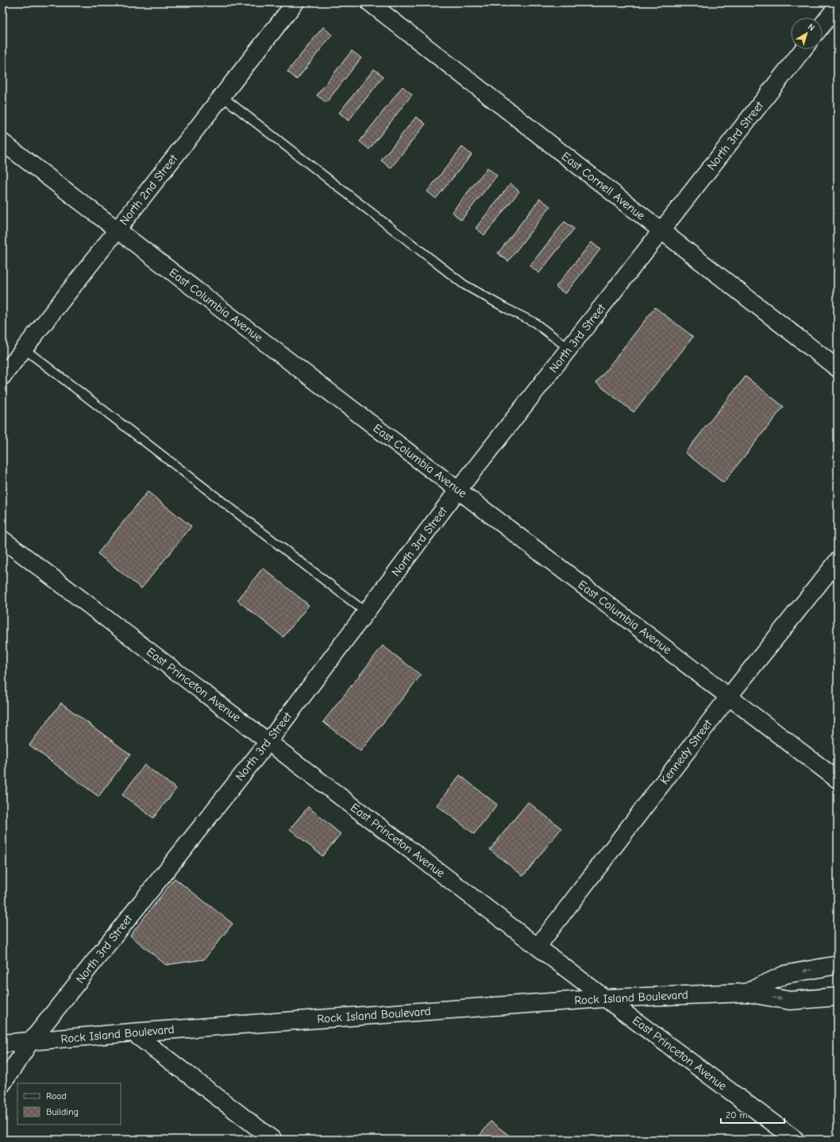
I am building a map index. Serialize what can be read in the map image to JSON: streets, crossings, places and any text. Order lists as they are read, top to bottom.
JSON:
{
  "streets": {
    "main road": ["Rock Island Boulevard"],
    "street": [
      "North 3rd Street",
      "East Cornell Avenue",
      "North 2nd Street",
      "East Columbia Avenue",
      "East Princeton Avenue",
      "Kennedy Street"
    ]
  },
  "crossings": [
    ["North 3rd Street", "East Cornell Avenue"],
    ["North 3rd Street", "East Columbia Avenue"],
    ["North 3rd Street", "East Princeton Avenue"],
    ["North 3rd Street", "Rock Island Boulevard"],
    ["North 2nd Street", "East Columbia Avenue"],
    ["East Columbia Avenue", "Kennedy Street"],
    ["East Princeton Avenue", "Kennedy Street"],
    ["East Princeton Avenue", "Rock Island Boulevard"]
  ],
  "legend": ["Road", "Building"],
  "scale_bar": "20 m",
  "north": "top right"
}
